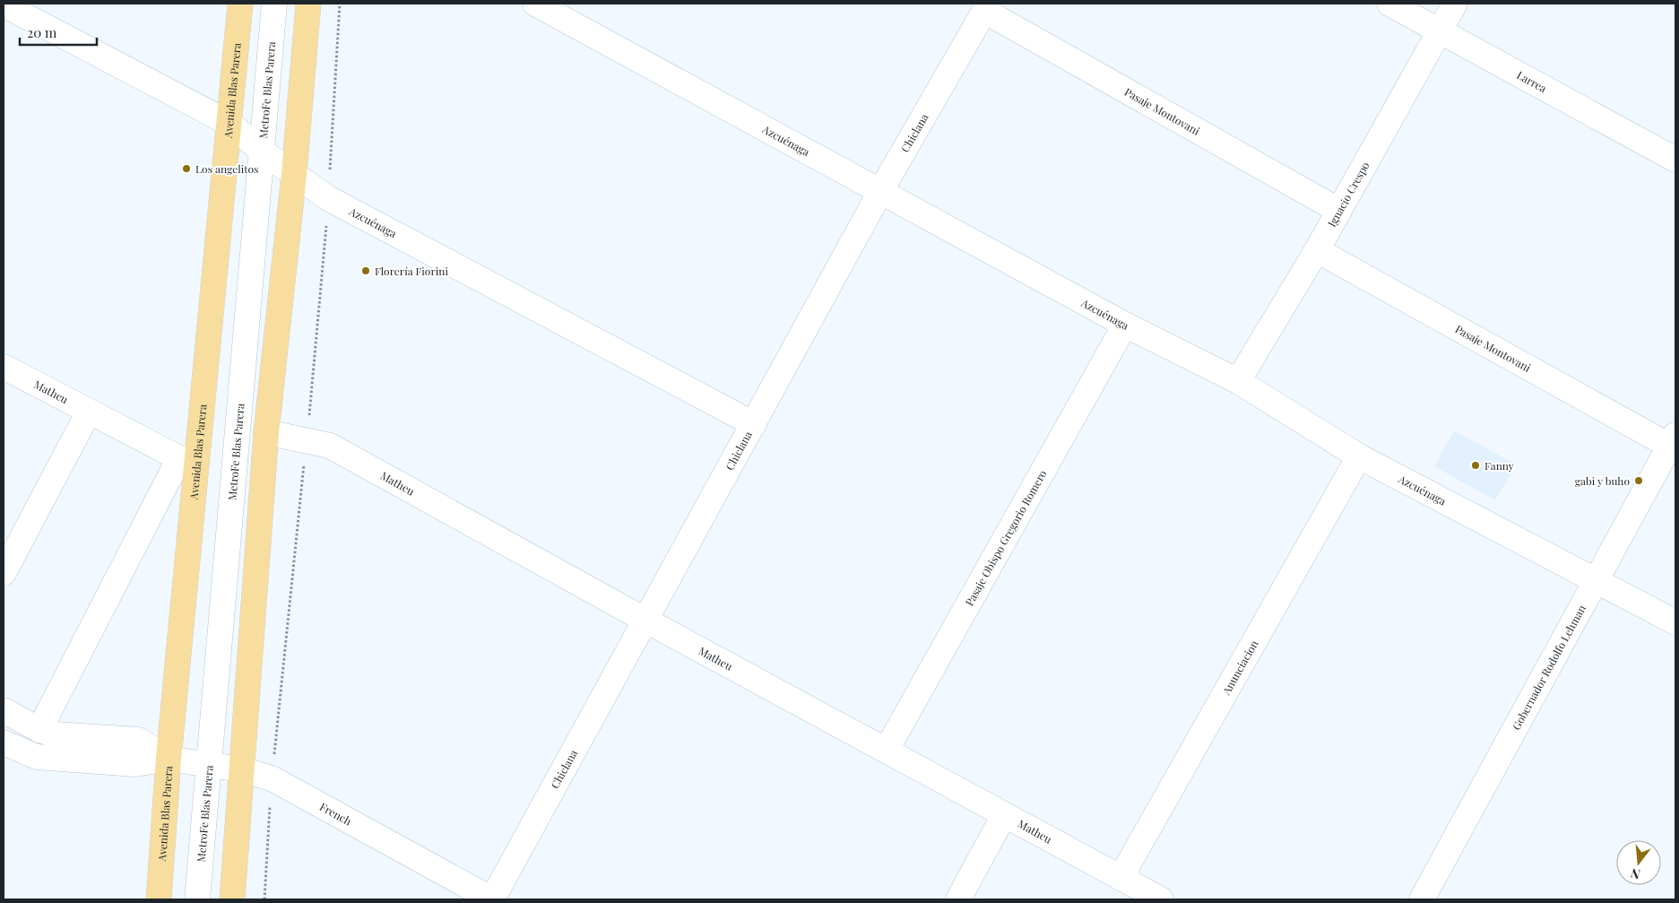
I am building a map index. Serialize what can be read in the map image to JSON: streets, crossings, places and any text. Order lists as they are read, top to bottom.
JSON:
{
  "streets": {
    "main road": ["Avenida Blas Parera"],
    "street": [
      "Larrea",
      "MetroFe Blas Parera",
      "Pasaje Montovani",
      "Chiclana",
      "Azcuénaga",
      "Ignacio Crespo",
      "Matheu",
      "Pasaje Obispo Gregorio Romero",
      "Anunciacion",
      "Gobernador Rodolfo Lehman",
      "French"
    ]
  },
  "crossings": [
    ["Larrea", "Ignacio Crespo"],
    ["Avenida Blas Parera", "Azcuénaga"],
    ["Avenida Blas Parera", "Matheu"],
    ["Avenida Blas Parera", "French"],
    ["MetroFe Blas Parera", "Azcuénaga"],
    ["MetroFe Blas Parera", "French"],
    ["Pasaje Montovani", "Chiclana"],
    ["Pasaje Montovani", "Ignacio Crespo"],
    ["Pasaje Montovani", "Gobernador Rodolfo Lehman"],
    ["Chiclana", "Azcuénaga"],
    ["Chiclana", "Matheu"],
    ["Chiclana", "French"],
    ["Azcuénaga", "Ignacio Crespo"],
    ["Azcuénaga", "Pasaje Obispo Gregorio Romero"],
    ["Azcuénaga", "Anunciacion"],
    ["Azcuénaga", "Gobernador Rodolfo Lehman"],
    ["Matheu", "Pasaje Obispo Gregorio Romero"],
    ["Matheu", "Anunciacion"]
  ],
  "places": [
    "Los angelitos",
    "Florería Fiorini",
    "Fanny",
    "gabi y buho"
  ],
  "scale_bar": "20 m",
  "north": "bottom"
}
